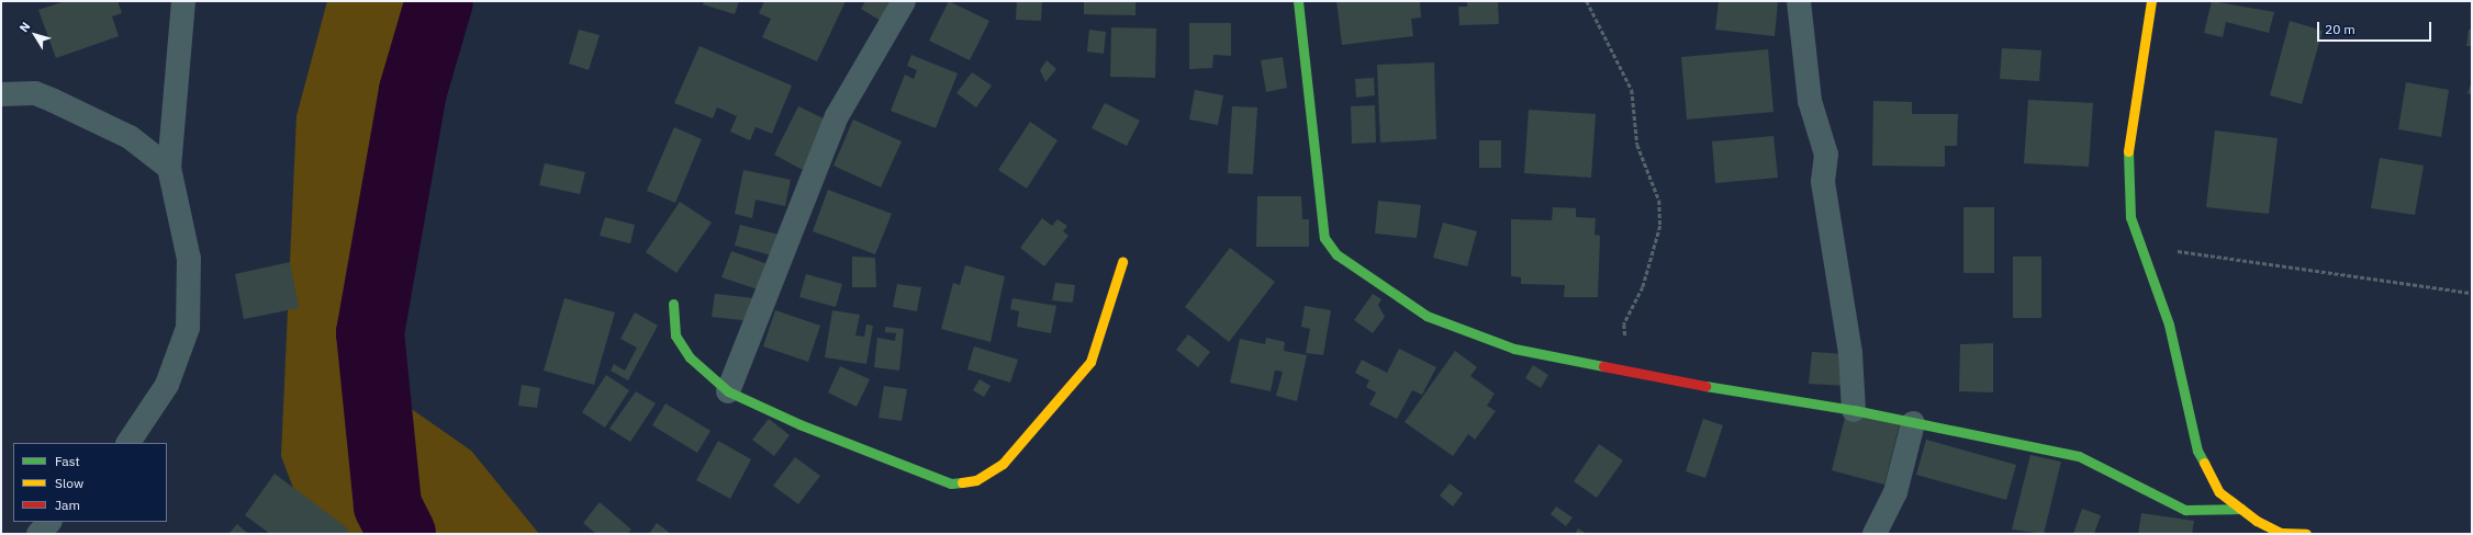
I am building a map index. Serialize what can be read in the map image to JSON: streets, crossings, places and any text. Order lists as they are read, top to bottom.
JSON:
{
  "legend": ["Fast", "Slow", "Jam"],
  "scale_bar": "20 m",
  "north": "top left"
}
